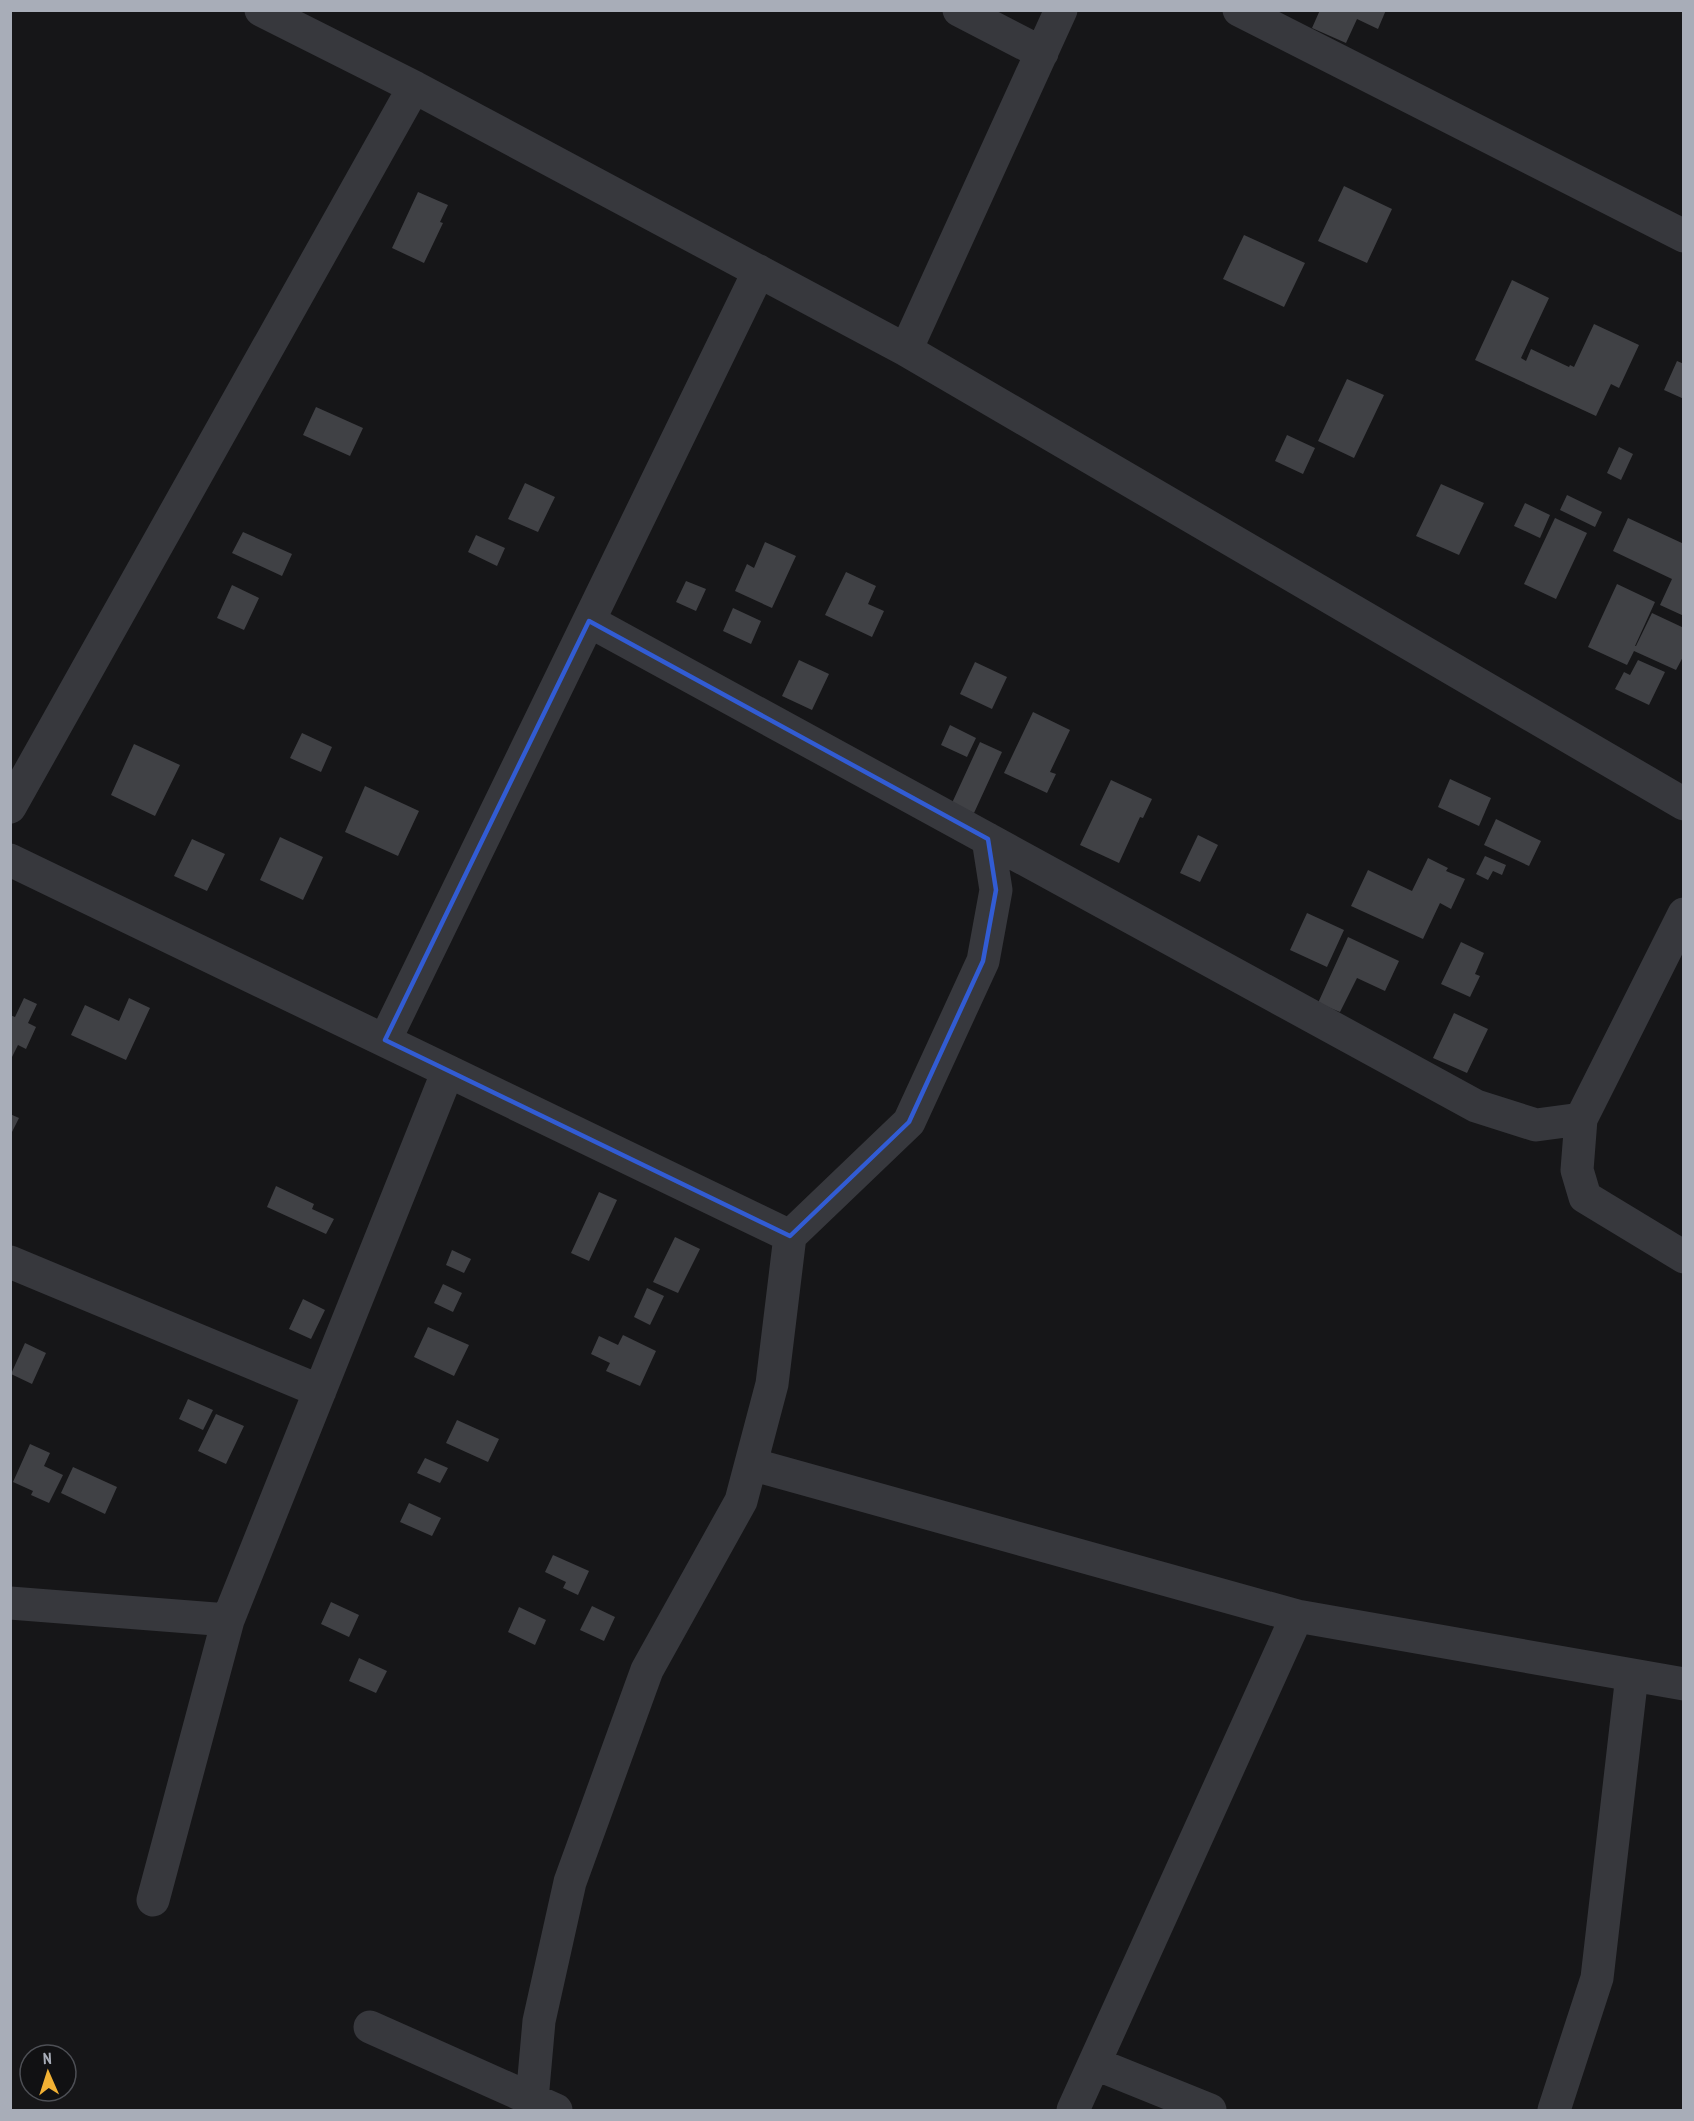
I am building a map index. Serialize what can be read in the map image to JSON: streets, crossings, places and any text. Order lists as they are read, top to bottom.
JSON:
{
  "north": "top"
}
